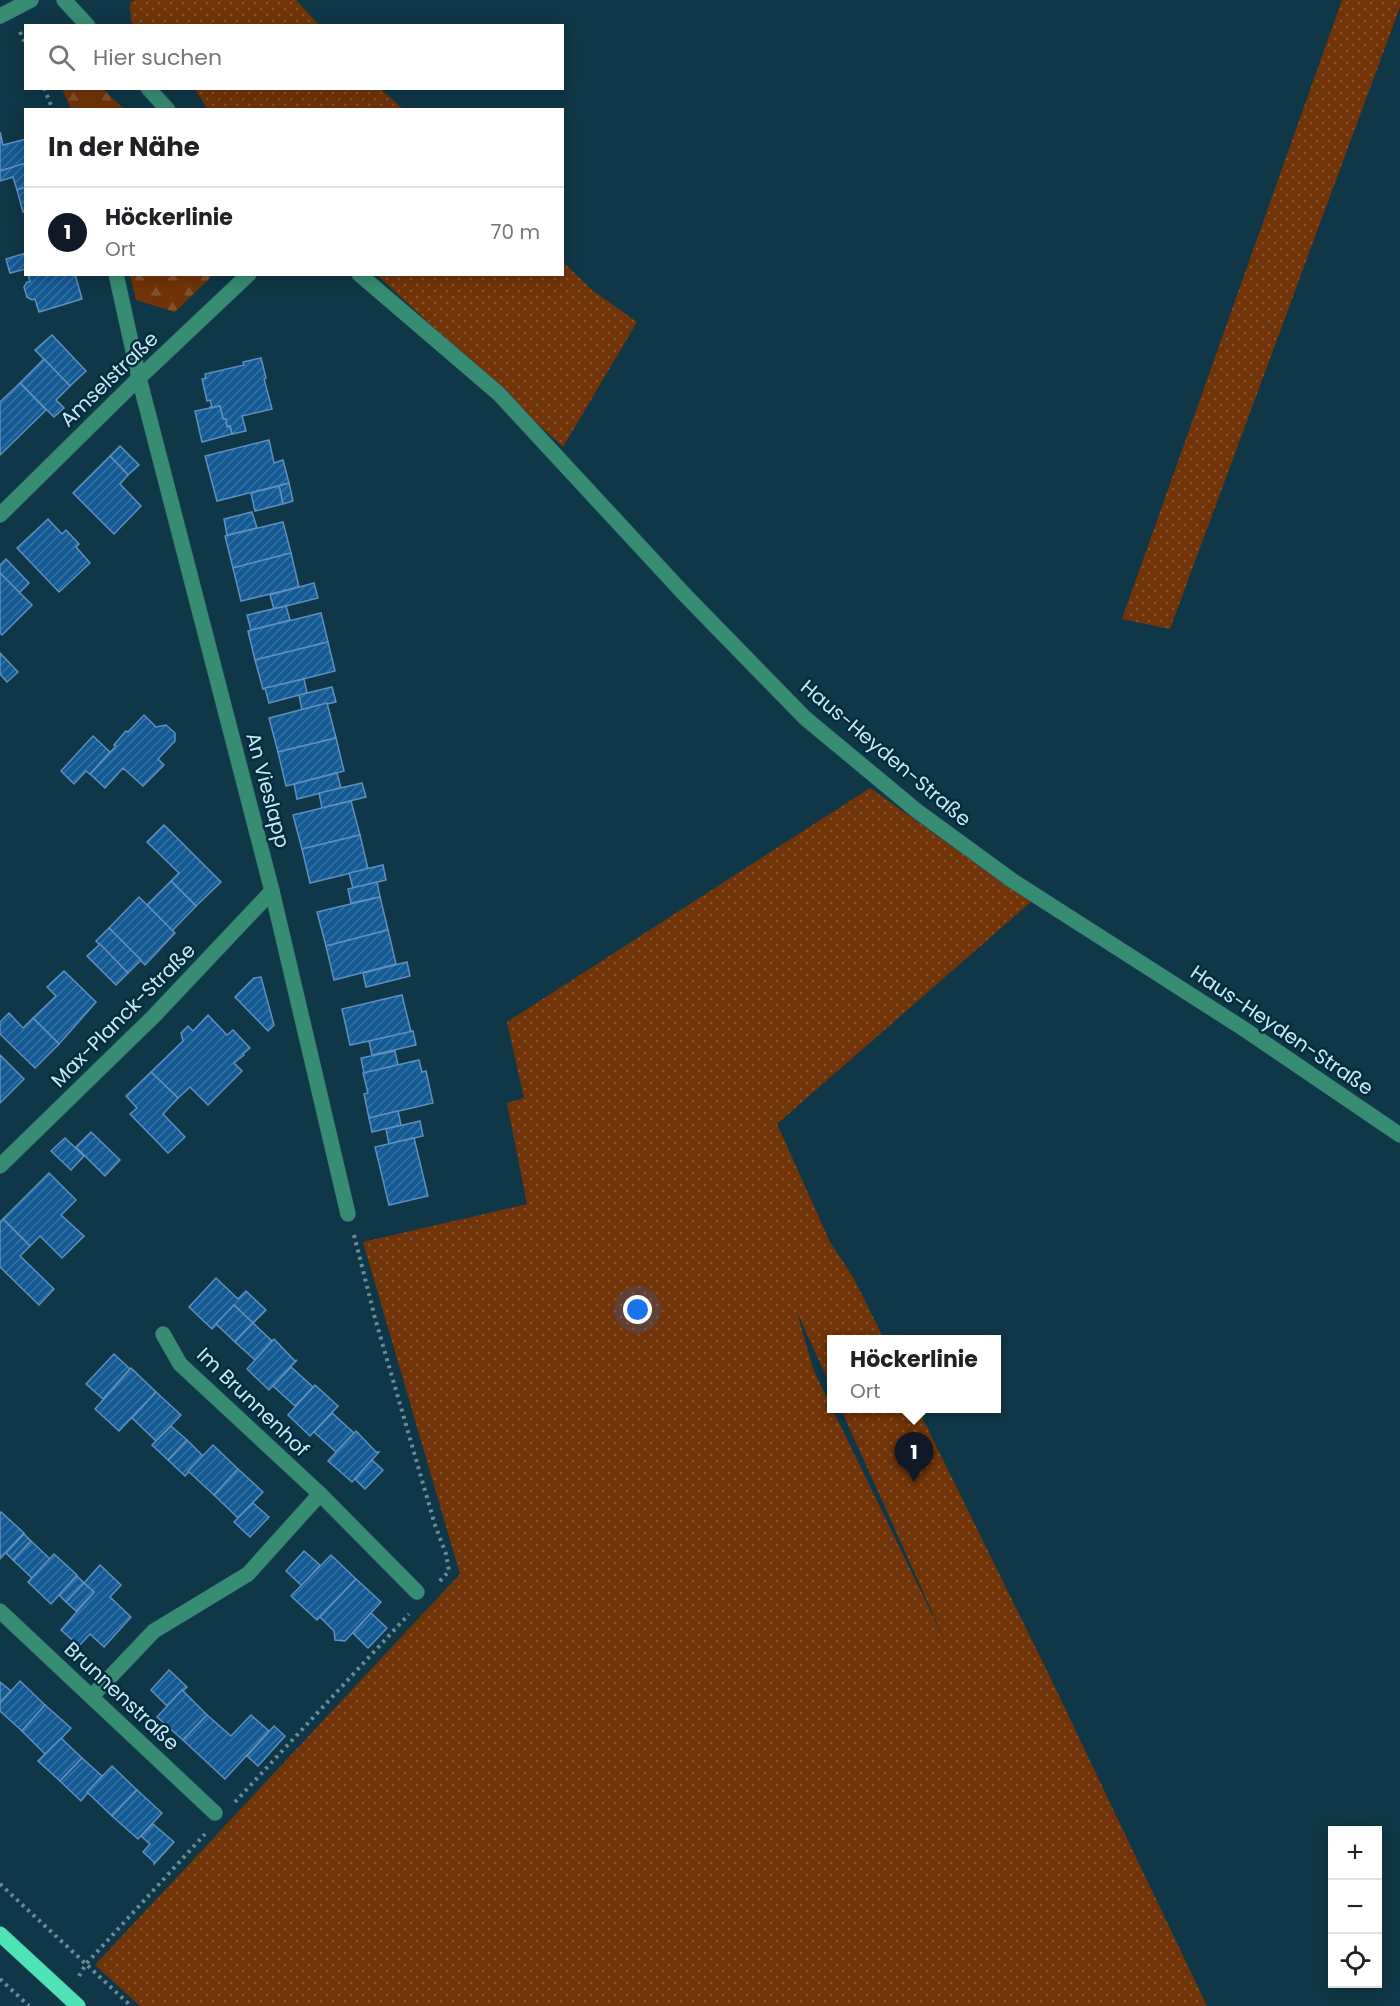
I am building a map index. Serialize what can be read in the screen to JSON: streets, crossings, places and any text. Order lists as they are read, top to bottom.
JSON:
{
  "streets": {
    "street": [
      "Amselstraße",
      "Haus-Heyden-Straße",
      "An Vieslapp",
      "Max-Planck-Straße",
      "Im Brunnenhof",
      "Brunnenstraße"
    ]
  },
  "crossings": [
    ["Amselstraße", "An Vieslapp"],
    ["An Vieslapp", "Max-Planck-Straße"]
  ],
  "page": {
    "search": "Hier suchen",
    "heading": "In der Nähe",
    "list": [
      {
        "mark": "1",
        "name": "Höckerlinie",
        "note": "Ort",
        "value": "70 m"
      }
    ],
    "popup": ["Höckerlinie", "Ort"],
    "pins": "1",
    "map_buttons": ["+", "−"]
  }
}
